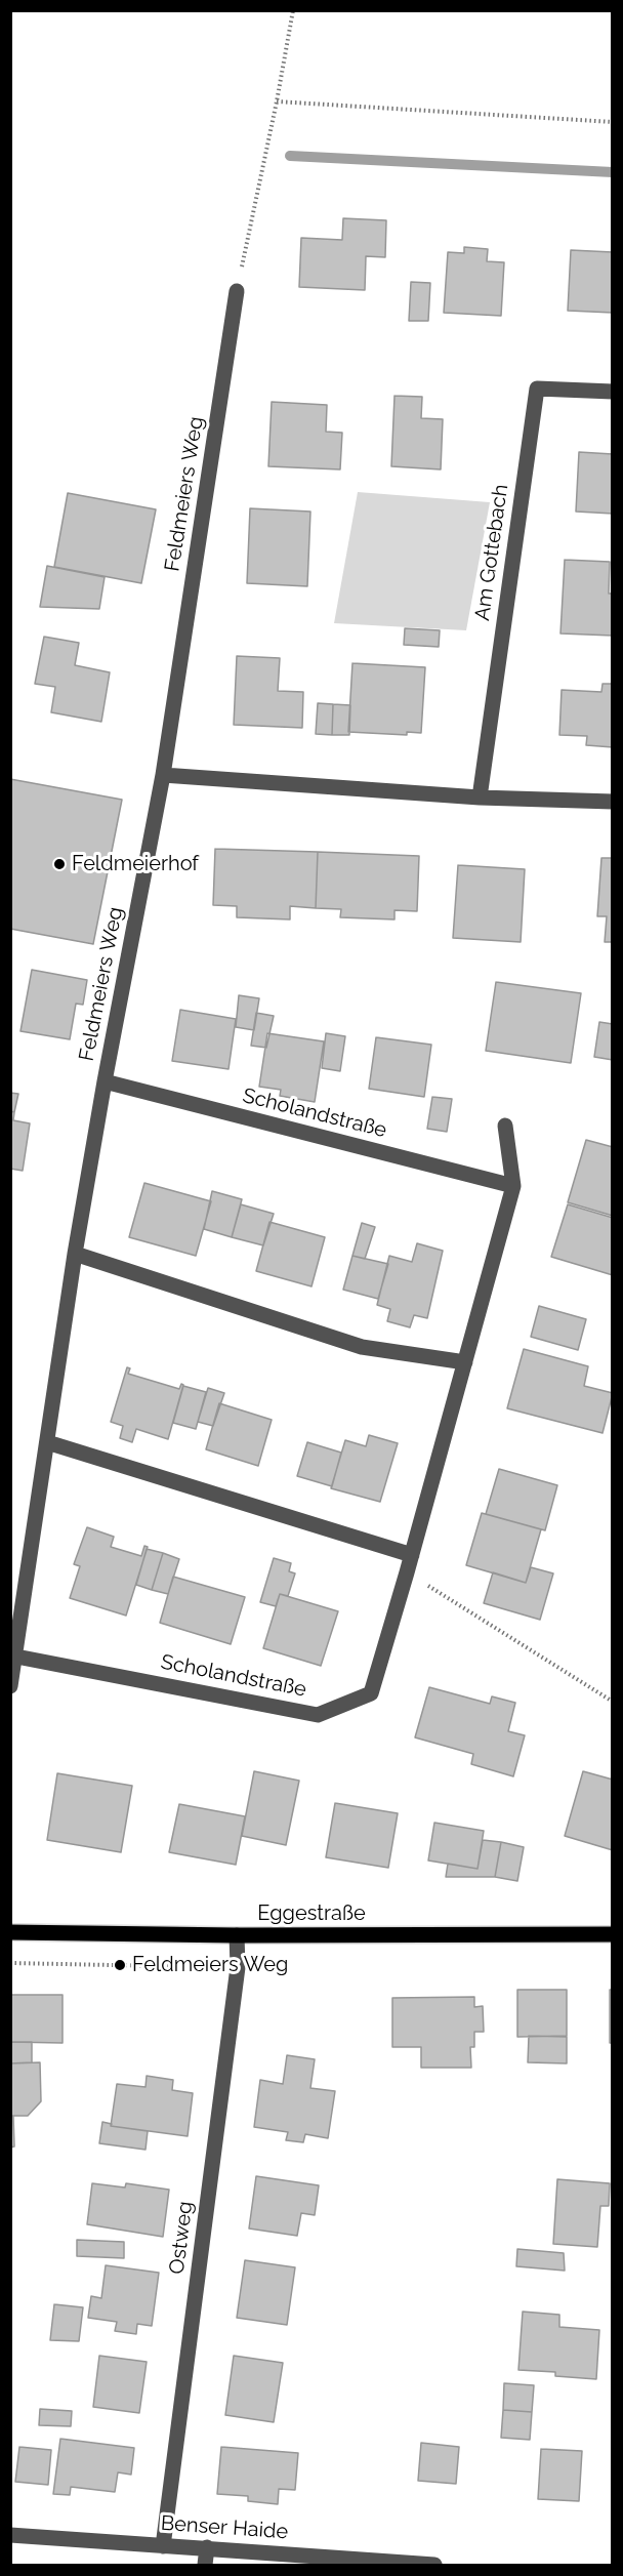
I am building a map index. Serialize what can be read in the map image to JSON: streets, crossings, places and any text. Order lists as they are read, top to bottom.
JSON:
{
  "streets": {
    "main road": ["Eggestraße"],
    "street": [
      "Feldmeiers Weg",
      "Am Gottebach",
      "Scholandstraße",
      "Ostweg",
      "Benser Haide"
    ]
  },
  "crossings": [
    ["Feldmeiers Weg", "Scholandstraße"],
    ["Eggestraße", "Ostweg"],
    ["Ostweg", "Benser Haide"]
  ],
  "places": ["Feldmeierhof", "Feldmeiers Weg"]
}
